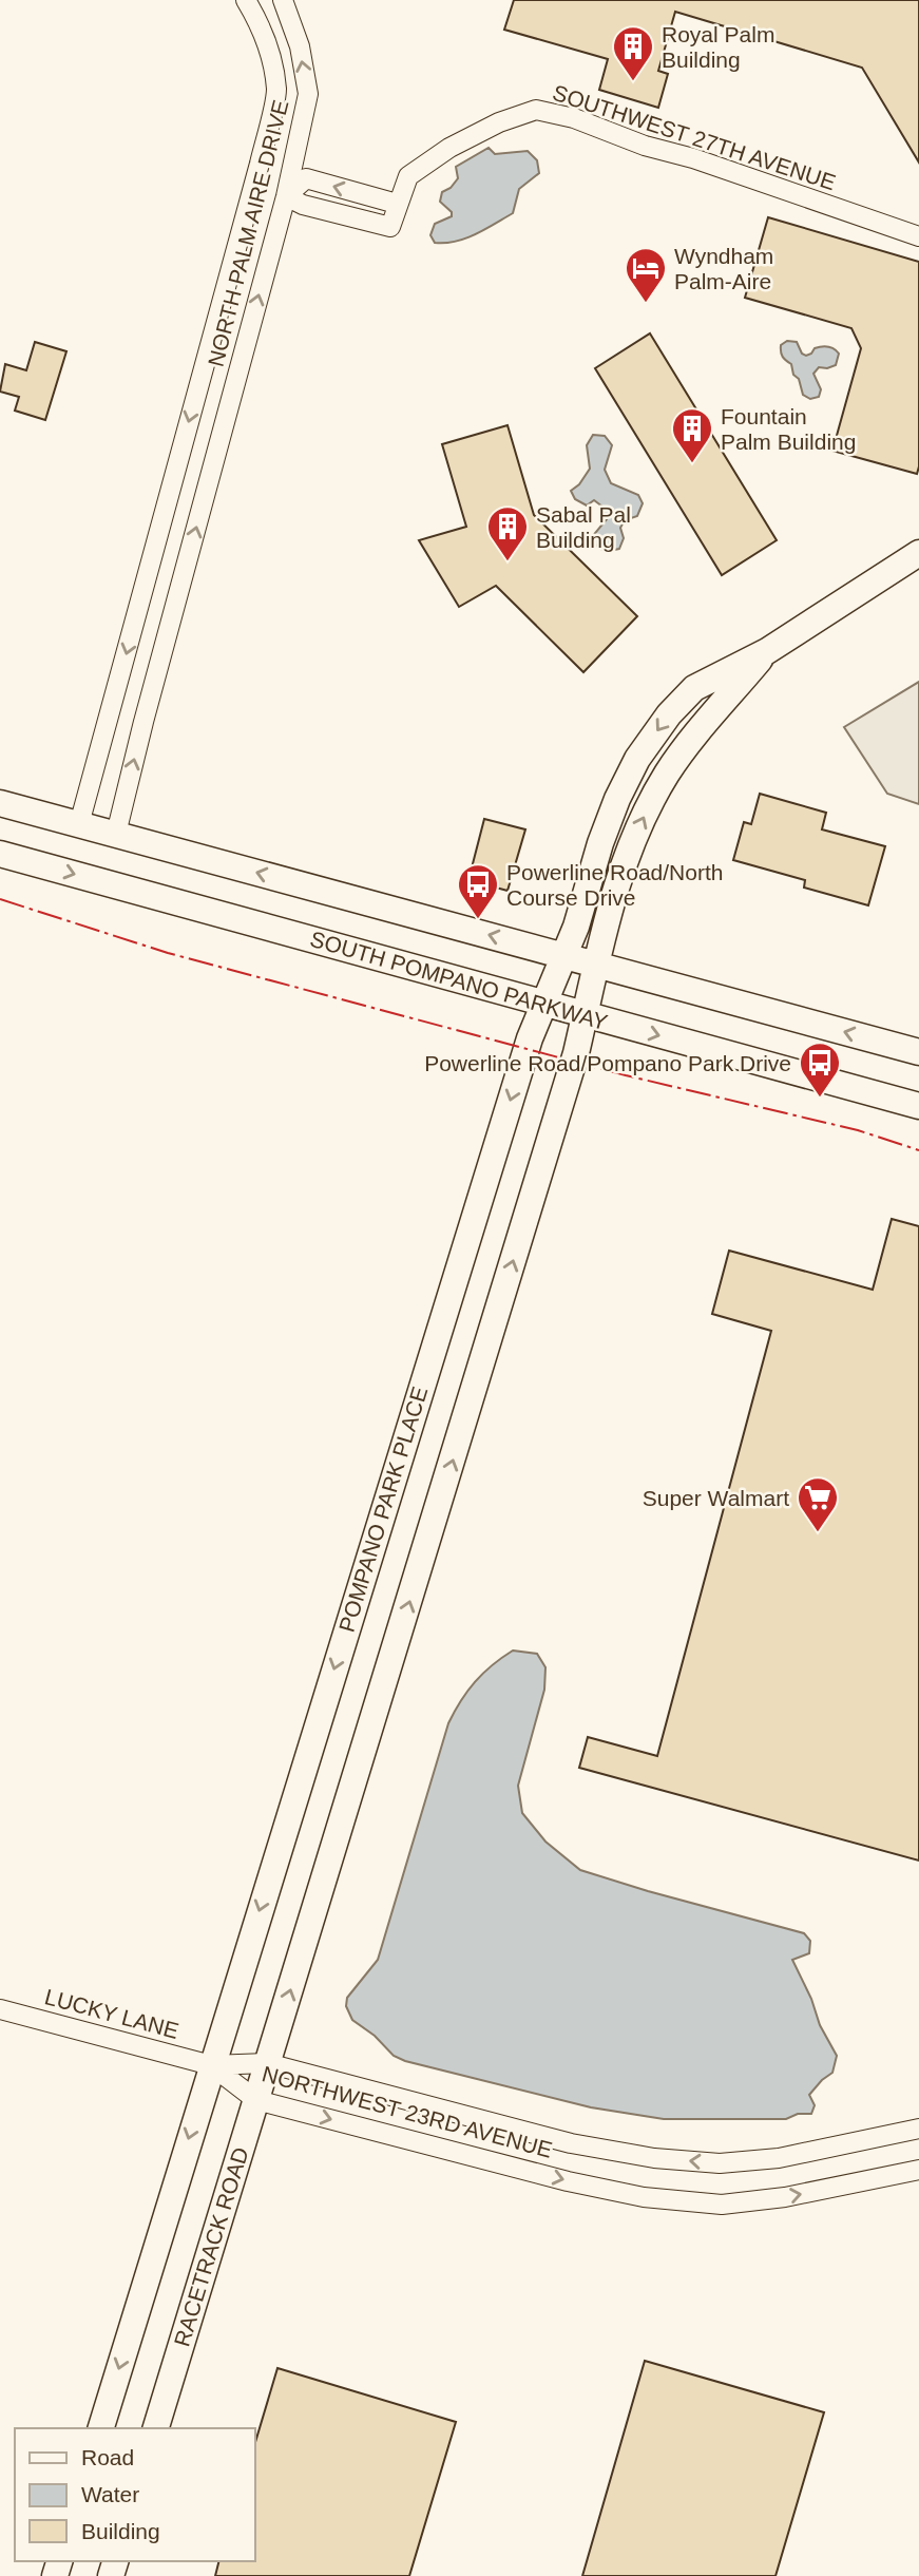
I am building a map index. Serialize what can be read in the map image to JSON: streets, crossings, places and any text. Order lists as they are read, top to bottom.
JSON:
{
  "streets": {
    "street": [
      "SOUTHWEST 27TH AVENUE",
      "NORTH PALM AIRE DRIVE",
      "SOUTH POMPANO PARKWAY",
      "POMPANO PARK PLACE",
      "LUCKY LANE",
      "NORTHWEST 23RD AVENUE",
      "RACETRACK ROAD"
    ]
  },
  "crossings": [
    ["SOUTHWEST 27TH AVENUE", "NORTH PALM AIRE DRIVE"],
    ["SOUTH POMPANO PARKWAY", "POMPANO PARK PLACE"],
    ["POMPANO PARK PLACE", "LUCKY LANE"],
    ["POMPANO PARK PLACE", "NORTHWEST 23RD AVENUE"],
    ["LUCKY LANE", "NORTHWEST 23RD AVENUE"],
    ["NORTHWEST 23RD AVENUE", "RACETRACK ROAD"]
  ],
  "places": {
    "building": ["Royal Palm Building", "Fountain Palm Building", "Sabal Pal Building"],
    "hotel": ["Wyndham Palm-Aire"],
    "bus stop": ["Powerline Road/North Course Drive", "Powerline Road/Pompano Park Drive"],
    "supermarket": ["Super Walmart"]
  },
  "legend": ["Road", "Water", "Building"]
}
